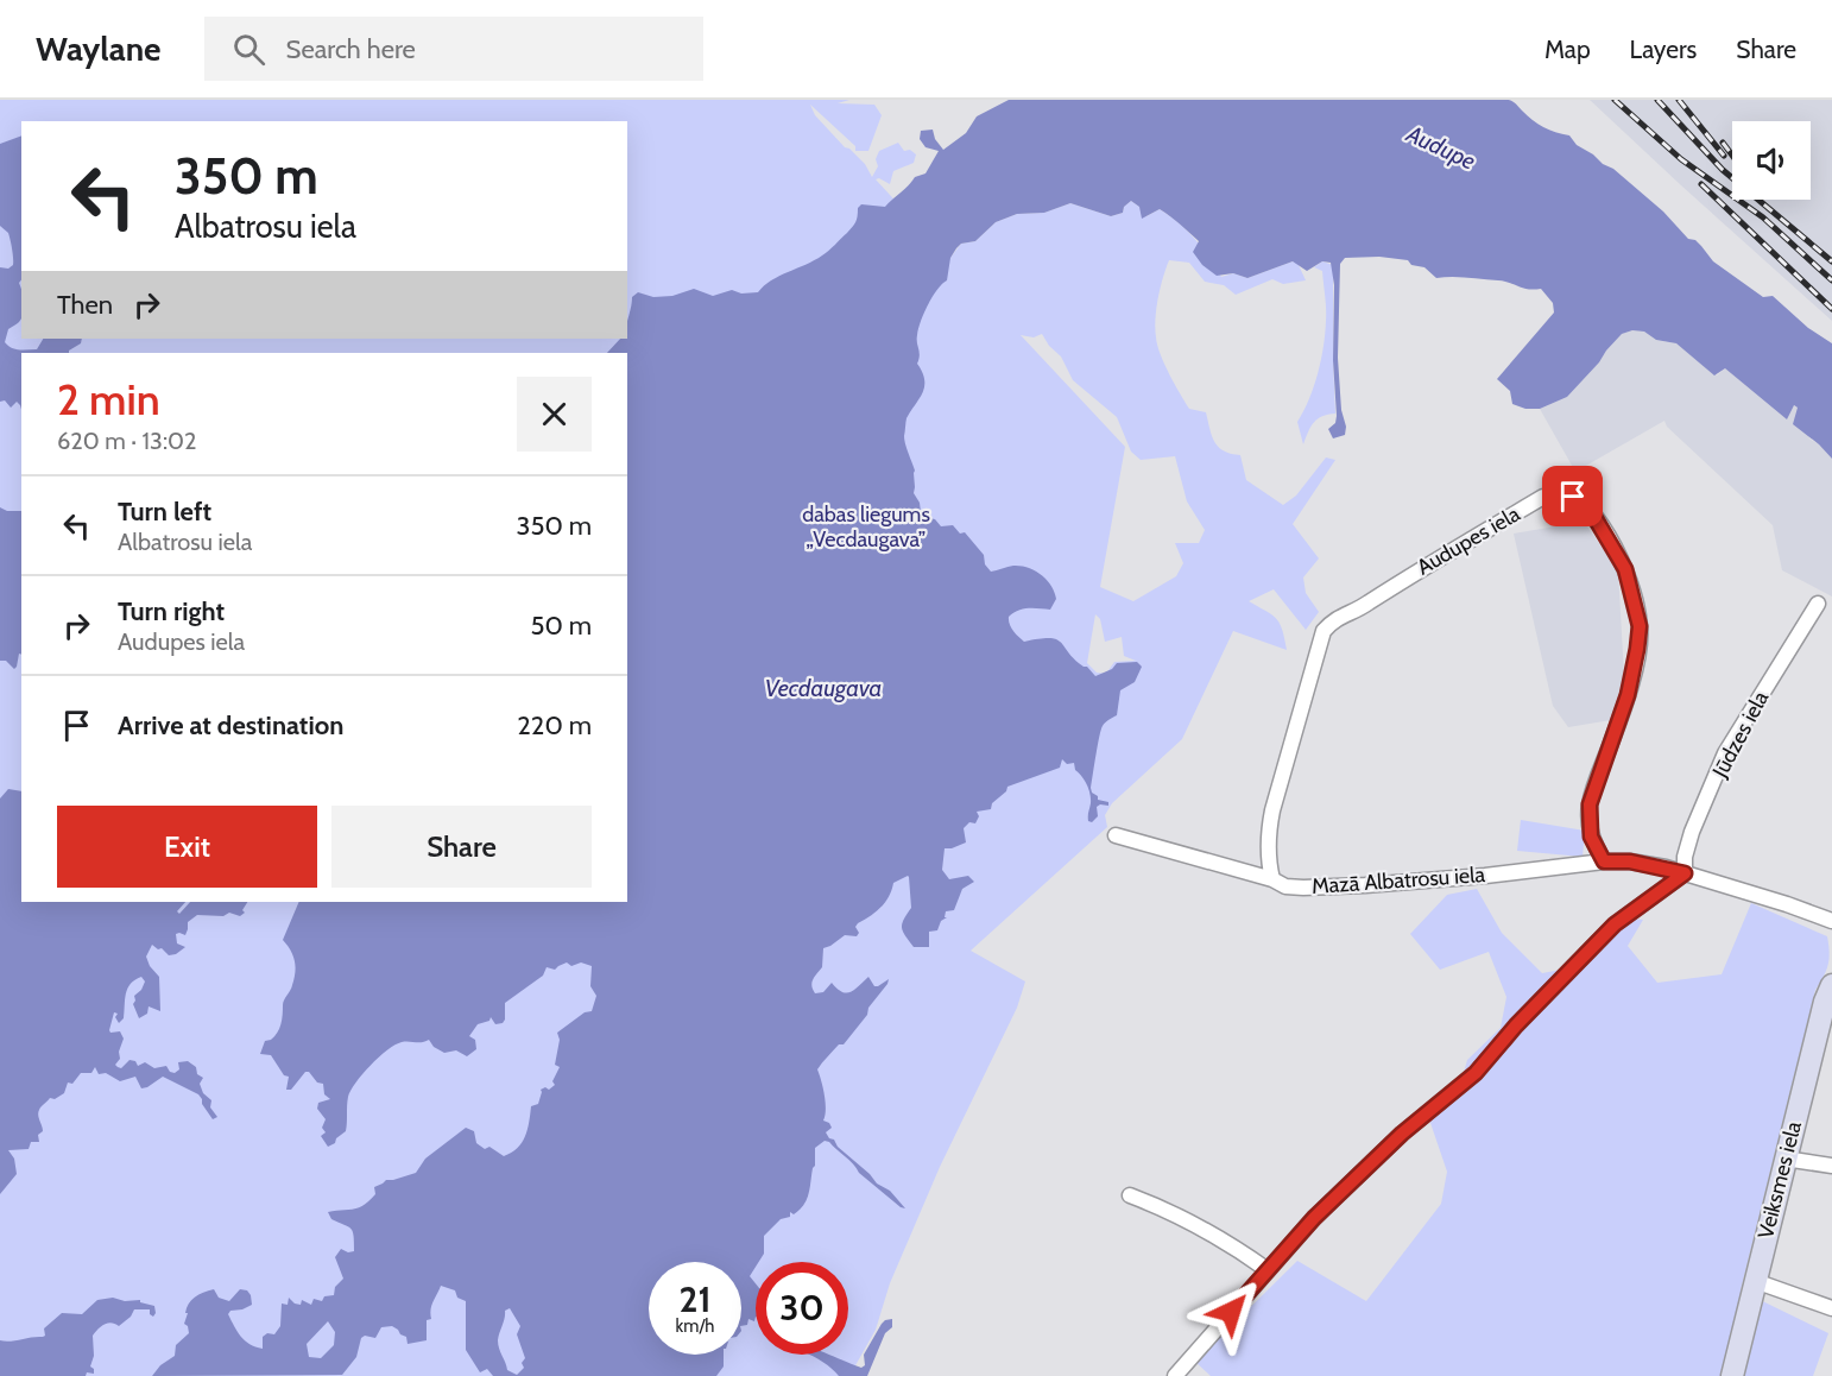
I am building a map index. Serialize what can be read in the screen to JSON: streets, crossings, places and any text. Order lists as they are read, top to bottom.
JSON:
{
  "streets": {
    "main road": ["Veiksmes iela"],
    "street": ["Audupes iela", "Jūdzes iela", "Mazā Albatrosu iela"]
  },
  "crossings": [
    ["Audupes iela", "Mazā Albatrosu iela"],
    ["Jūdzes iela", "Mazā Albatrosu iela"]
  ],
  "water": ["Audupe", "Vecdaugava"],
  "parks": ["dabas liegums „Vecdaugava”"],
  "page": {
    "header": "Waylane",
    "search": "Search here",
    "nav": ["Map", "Layers", "Share"],
    "turn": ["350 m", "Albatrosu iela"],
    "then": "Then",
    "heading": ["2 min", "620 m · 13:02"],
    "list": [
      {
        "name": "Turn left",
        "note": "Albatrosu iela",
        "value": "350 m"
      },
      {
        "name": "Turn right",
        "note": "Audupes iela",
        "value": "50 m"
      },
      {
        "name": "Arrive at destination",
        "value": "220 m"
      }
    ],
    "buttons": ["Exit", "Share"],
    "speed": "21 km/h",
    "limit": "30"
  }
}
